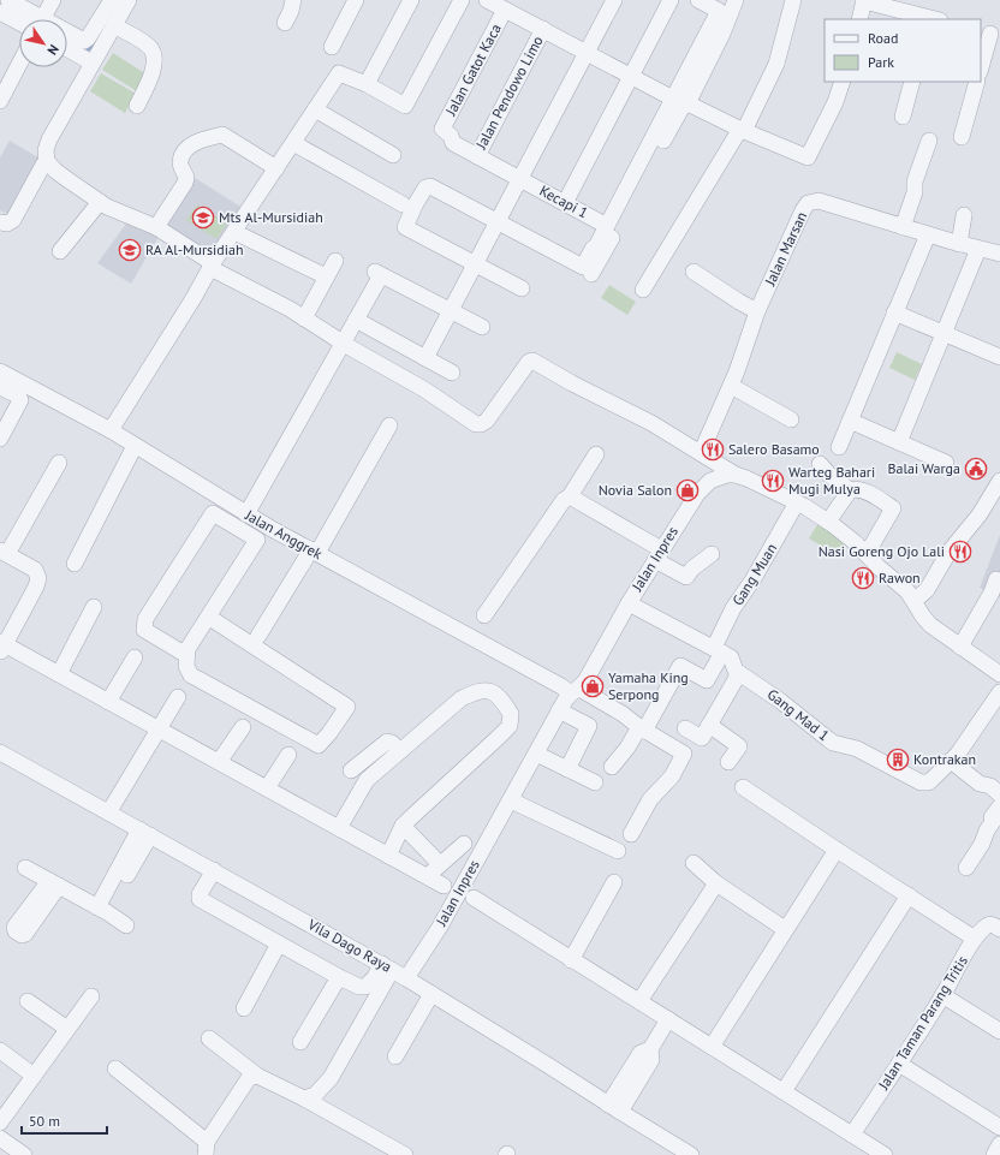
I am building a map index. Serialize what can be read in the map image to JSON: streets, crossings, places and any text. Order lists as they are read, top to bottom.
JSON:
{
  "streets": {
    "street": [
      "Jalan Gatot Kaca",
      "Jalan Pendowo Limo",
      "Kecapi 1",
      "Jalan Marsan",
      "Jalan Anggrek",
      "Jalan Inpres",
      "Gang Muan",
      "Gang Mad 1",
      "Vila Dago Raya",
      "Jalan Taman Parang Tritis"
    ]
  },
  "crossings": [
    ["Jalan Gatot Kaca", "Kecapi 1"],
    ["Jalan Pendowo Limo", "Kecapi 1"],
    ["Jalan Marsan", "Jalan Inpres"],
    ["Jalan Anggrek", "Jalan Inpres"],
    ["Jalan Anggrek", "Gang Muan"],
    ["Jalan Inpres", "Gang Mad 1"],
    ["Jalan Inpres", "Vila Dago Raya"],
    ["Gang Muan", "Gang Mad 1"]
  ],
  "places": {
    "school or university": ["Mts Al-Mursidiah", "RA Al-Mursidiah"],
    "restaurant": [
      "Salero Basamo",
      "Warteg Bahari Mugi Mulya",
      "Nasi Goreng Ojo Lali",
      "Rawon"
    ],
    "public building": ["Balai Warga"],
    "shop": ["Novia Salon", "Yamaha King Serpong"],
    "building": ["Kontrakan"]
  },
  "legend": ["Road", "Park"],
  "scale_bar": "50 m",
  "north": "bottom right"
}
